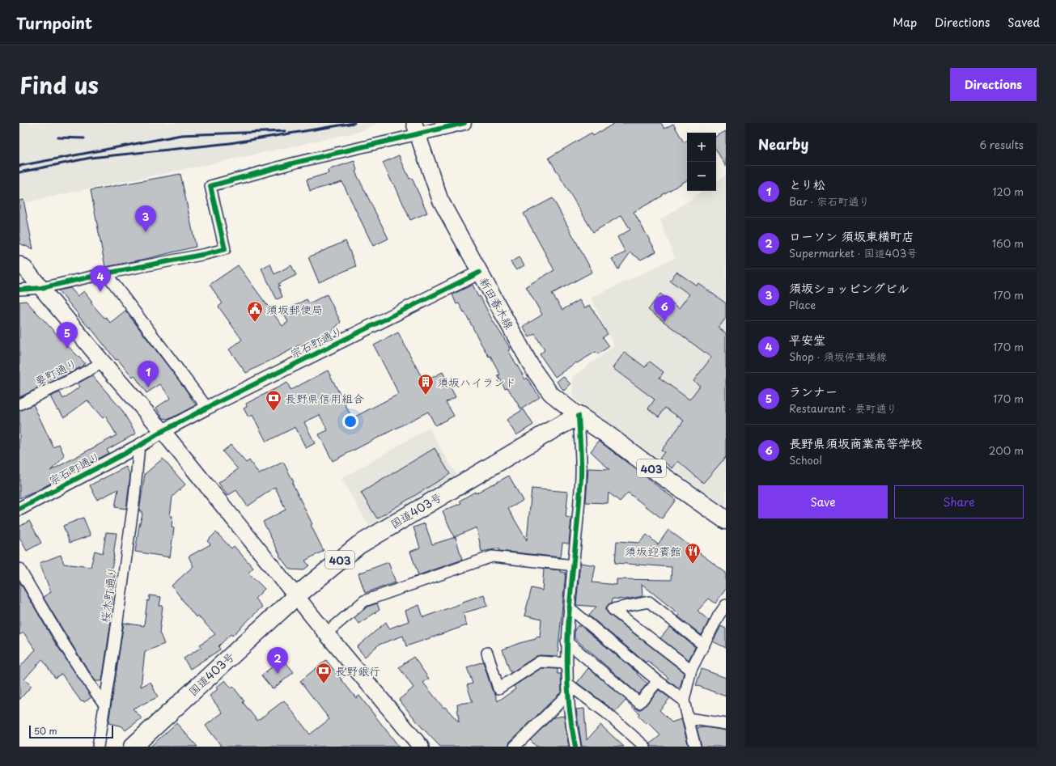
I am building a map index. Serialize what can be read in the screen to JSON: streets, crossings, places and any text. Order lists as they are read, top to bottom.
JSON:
{
  "streets": {
    "highway": ["403", "国道403号"],
    "main road": ["新田春木線"],
    "street": ["宗石町通り", "要町通り", "桜木町通り"]
  },
  "crossings": [
    ["新田春木線", "宗石町通り"],
    ["新田春木線", "403"],
    ["新田春木線", "国道403号"],
    ["宗石町通り", "桜木町通り"],
    ["403", "国道403号"]
  ],
  "places": {
    "public building": ["須坂郵便局"],
    "building": ["須坂ハイランド"],
    "bank": ["長野県信用組合", "長野銀行"],
    "restaurant": ["須坂迎賓館"]
  },
  "scale_bar": "50 m",
  "page": {
    "header": "Turnpoint",
    "nav": ["Map", "Directions", "Saved"],
    "title": "Find us",
    "buttons": [
      "Directions",
      ["Save", "Share"]
    ],
    "heading": ["Nearby", "6 results"],
    "map_buttons": ["+", "−"],
    "list": [
      {
        "mark": "1",
        "name": "とり松",
        "note": "Bar · 宗石町通り",
        "value": "120 m"
      },
      {
        "mark": "2",
        "name": "ローソン 須坂東横町店",
        "note": "Supermarket · 国道403号",
        "value": "160 m"
      },
      {
        "mark": "3",
        "name": "須坂ショッピングビル",
        "note": "Place",
        "value": "170 m"
      },
      {
        "mark": "4",
        "name": "平安堂",
        "note": "Shop · 須坂停車場線",
        "value": "170 m"
      },
      {
        "mark": "5",
        "name": "ランナー",
        "note": "Restaurant · 要町通り",
        "value": "170 m"
      },
      {
        "mark": "6",
        "name": "長野県須坂商業高等学校",
        "note": "School",
        "value": "200 m"
      }
    ],
    "pins": [
      "3",
      "4",
      "6",
      "5",
      "1",
      "2"
    ],
    "scale": "50 m"
  }
}
